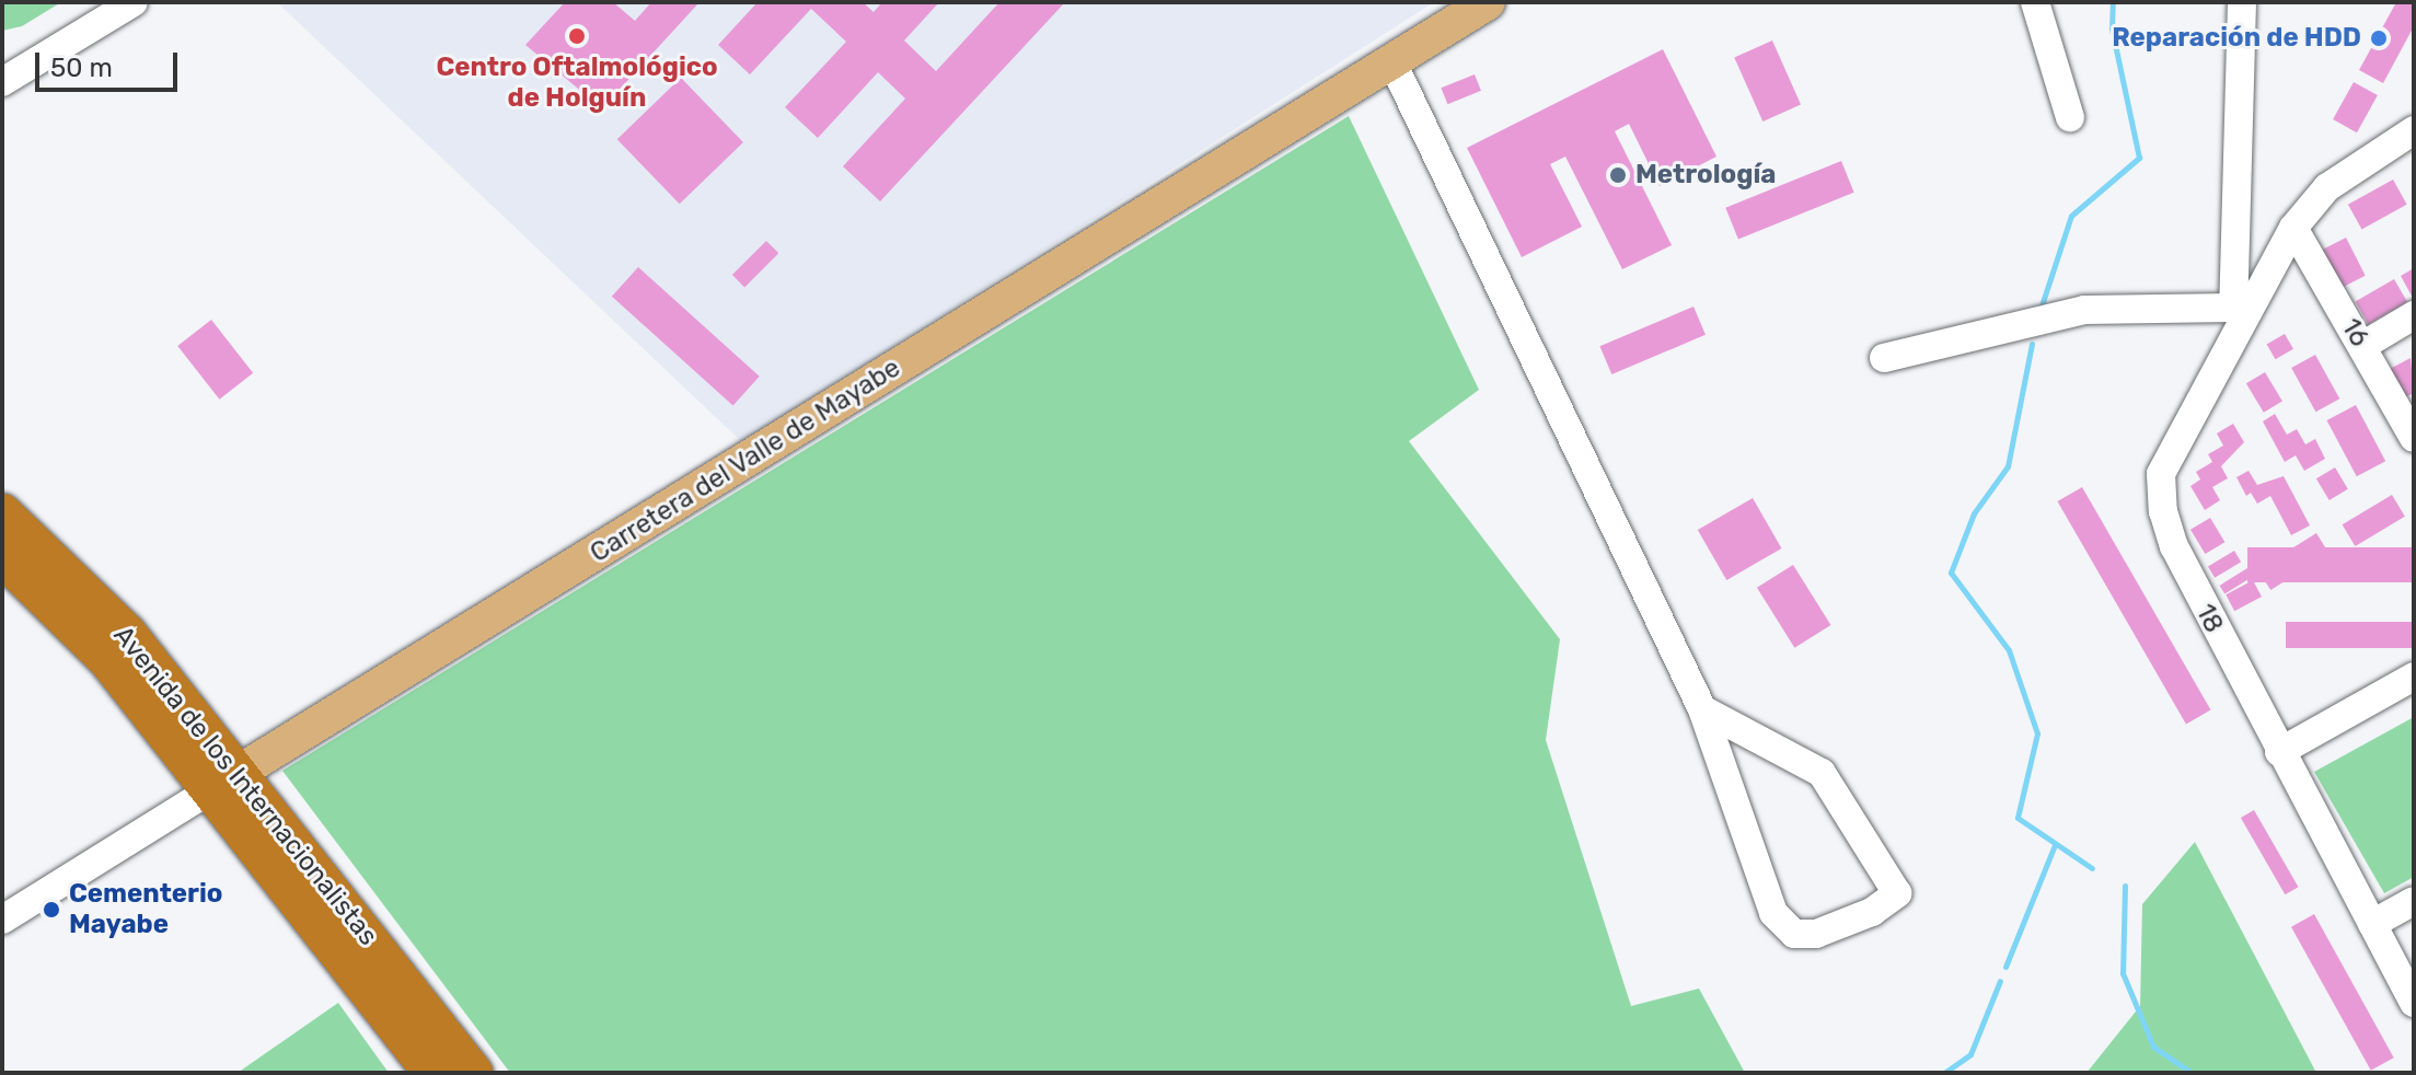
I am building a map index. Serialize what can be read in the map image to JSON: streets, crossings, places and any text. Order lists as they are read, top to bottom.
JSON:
{
  "streets": {
    "highway": ["Avenida de los Internacionalistas"],
    "main road": ["Carretera del Valle de Mayabe"],
    "street": ["16", "18"]
  },
  "crossings": [
    ["16", "18"],
    ["Carretera del Valle de Mayabe", "Avenida de los Internacionalistas"]
  ],
  "places": [
    "Centro Oftalmológico de Holguín",
    "Reparación de HDD",
    "Metrología",
    "Cementerio Mayabe"
  ],
  "scale_bar": "50 m"
}
